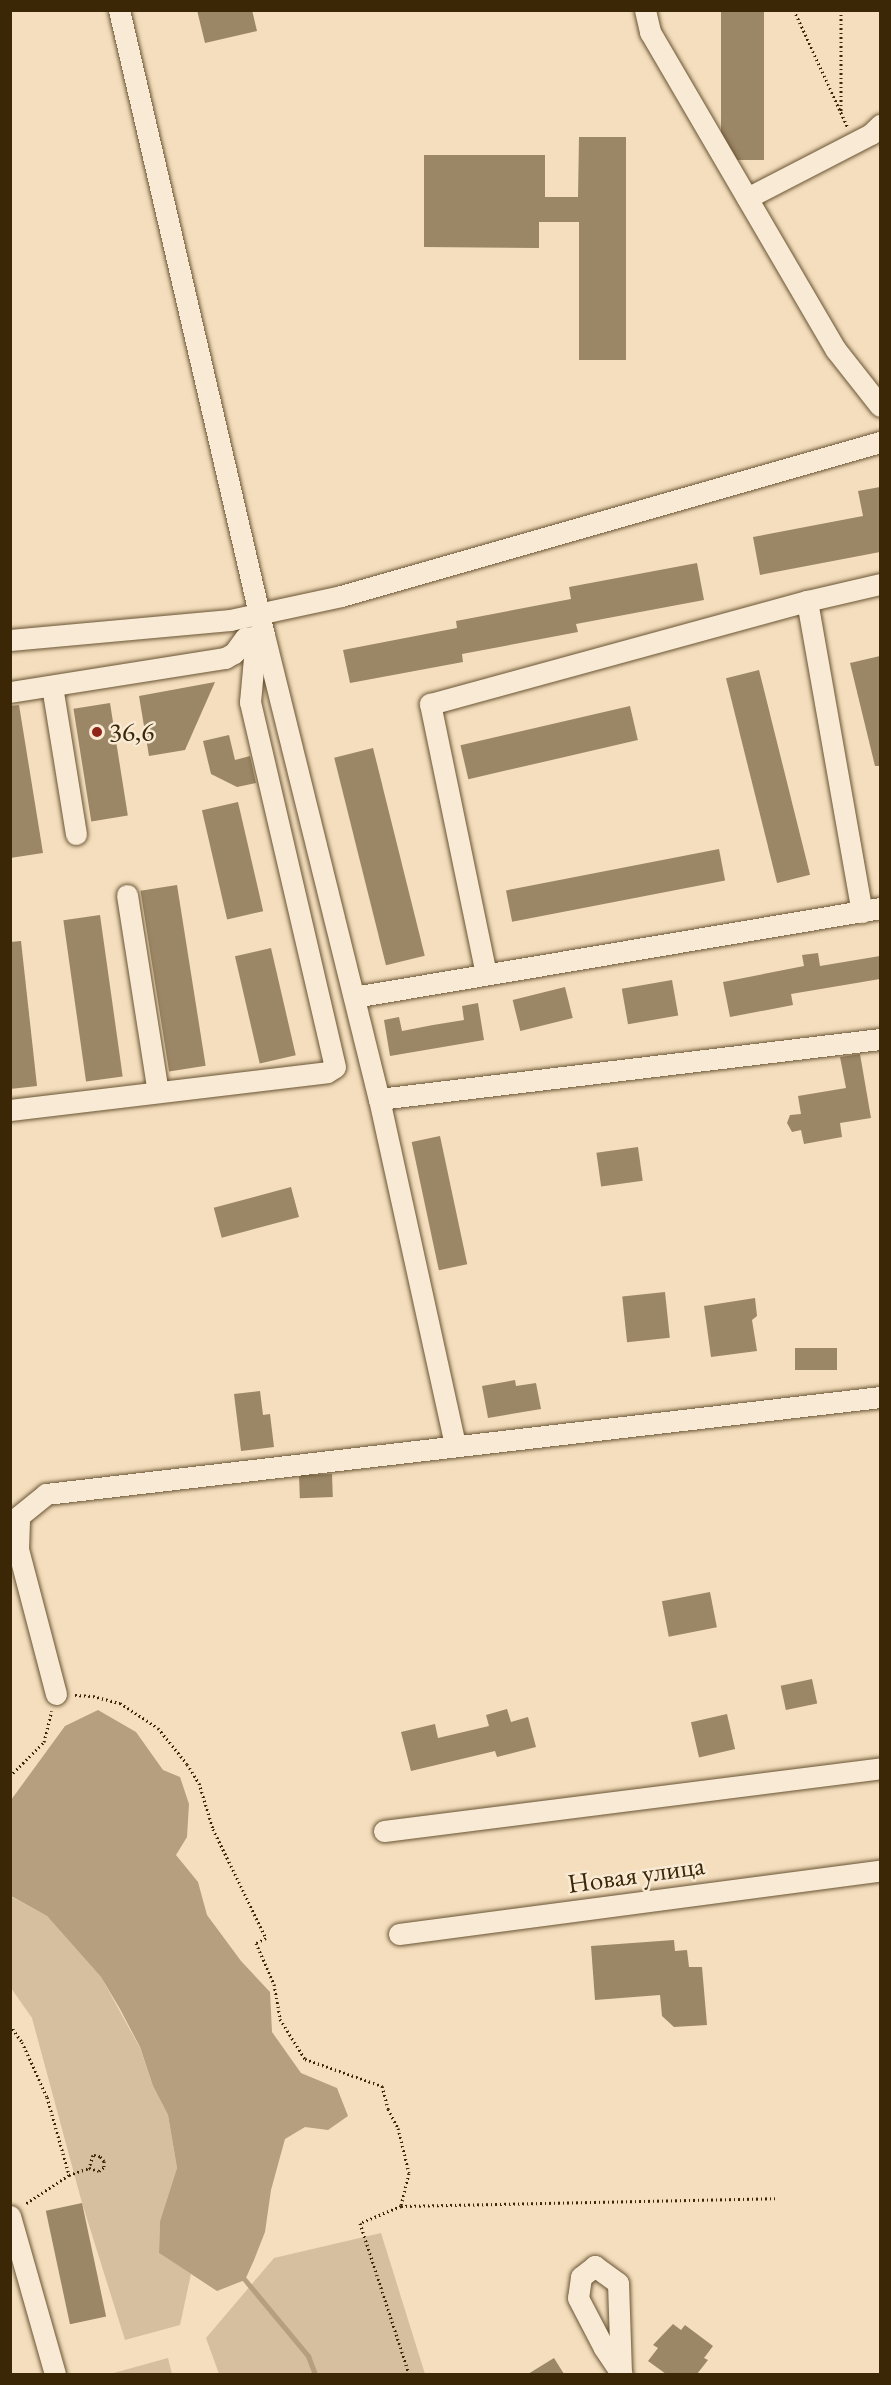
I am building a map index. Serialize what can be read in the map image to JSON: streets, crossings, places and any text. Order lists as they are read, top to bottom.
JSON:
{
  "streets": {
    "street": ["Новая улица"]
  },
  "places": ["36,6"]
}
